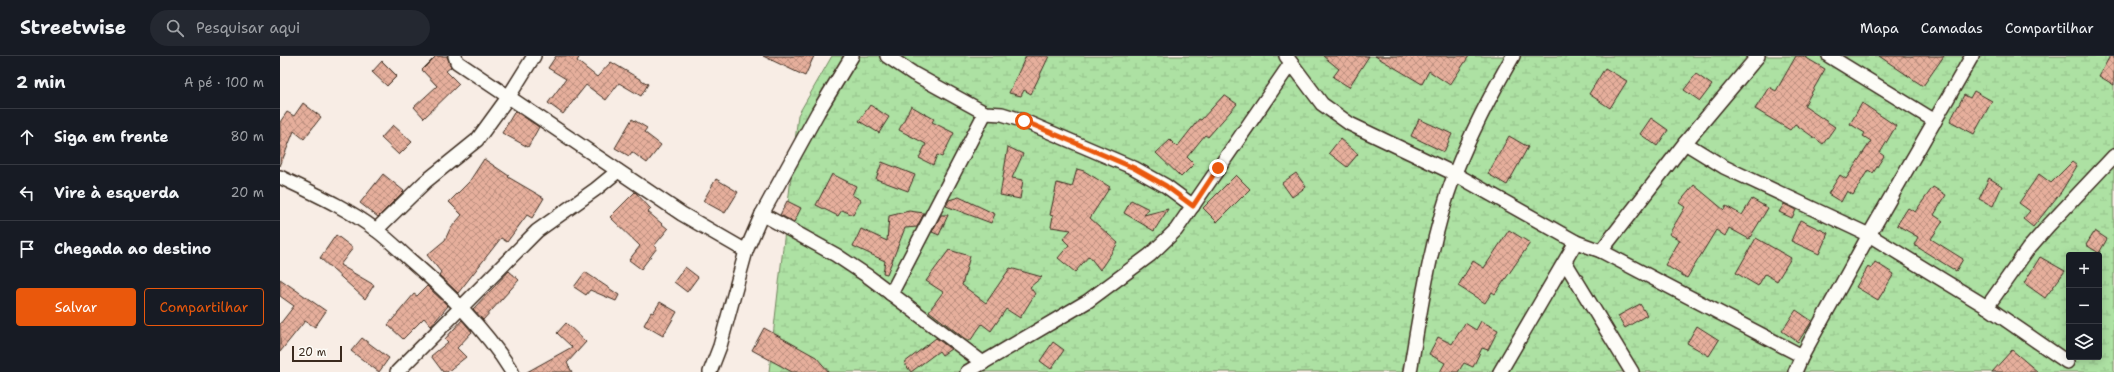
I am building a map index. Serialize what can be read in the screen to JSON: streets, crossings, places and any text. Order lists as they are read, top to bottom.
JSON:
{
  "scale_bar": "20 m",
  "page": {
    "header": "Streetwise",
    "search": "Pesquisar aqui",
    "nav": ["Mapa", "Camadas", "Compartilhar"],
    "heading": ["2 min", "A pé · 100 m"],
    "list": [
      ["Siga em frente", "80 m"],
      ["Vire à esquerda", "20 m"],
      "Chegada ao destino"
    ],
    "map_buttons": ["+", "−"],
    "buttons": ["Salvar", "Compartilhar"],
    "scale": "20 m"
  }
}
